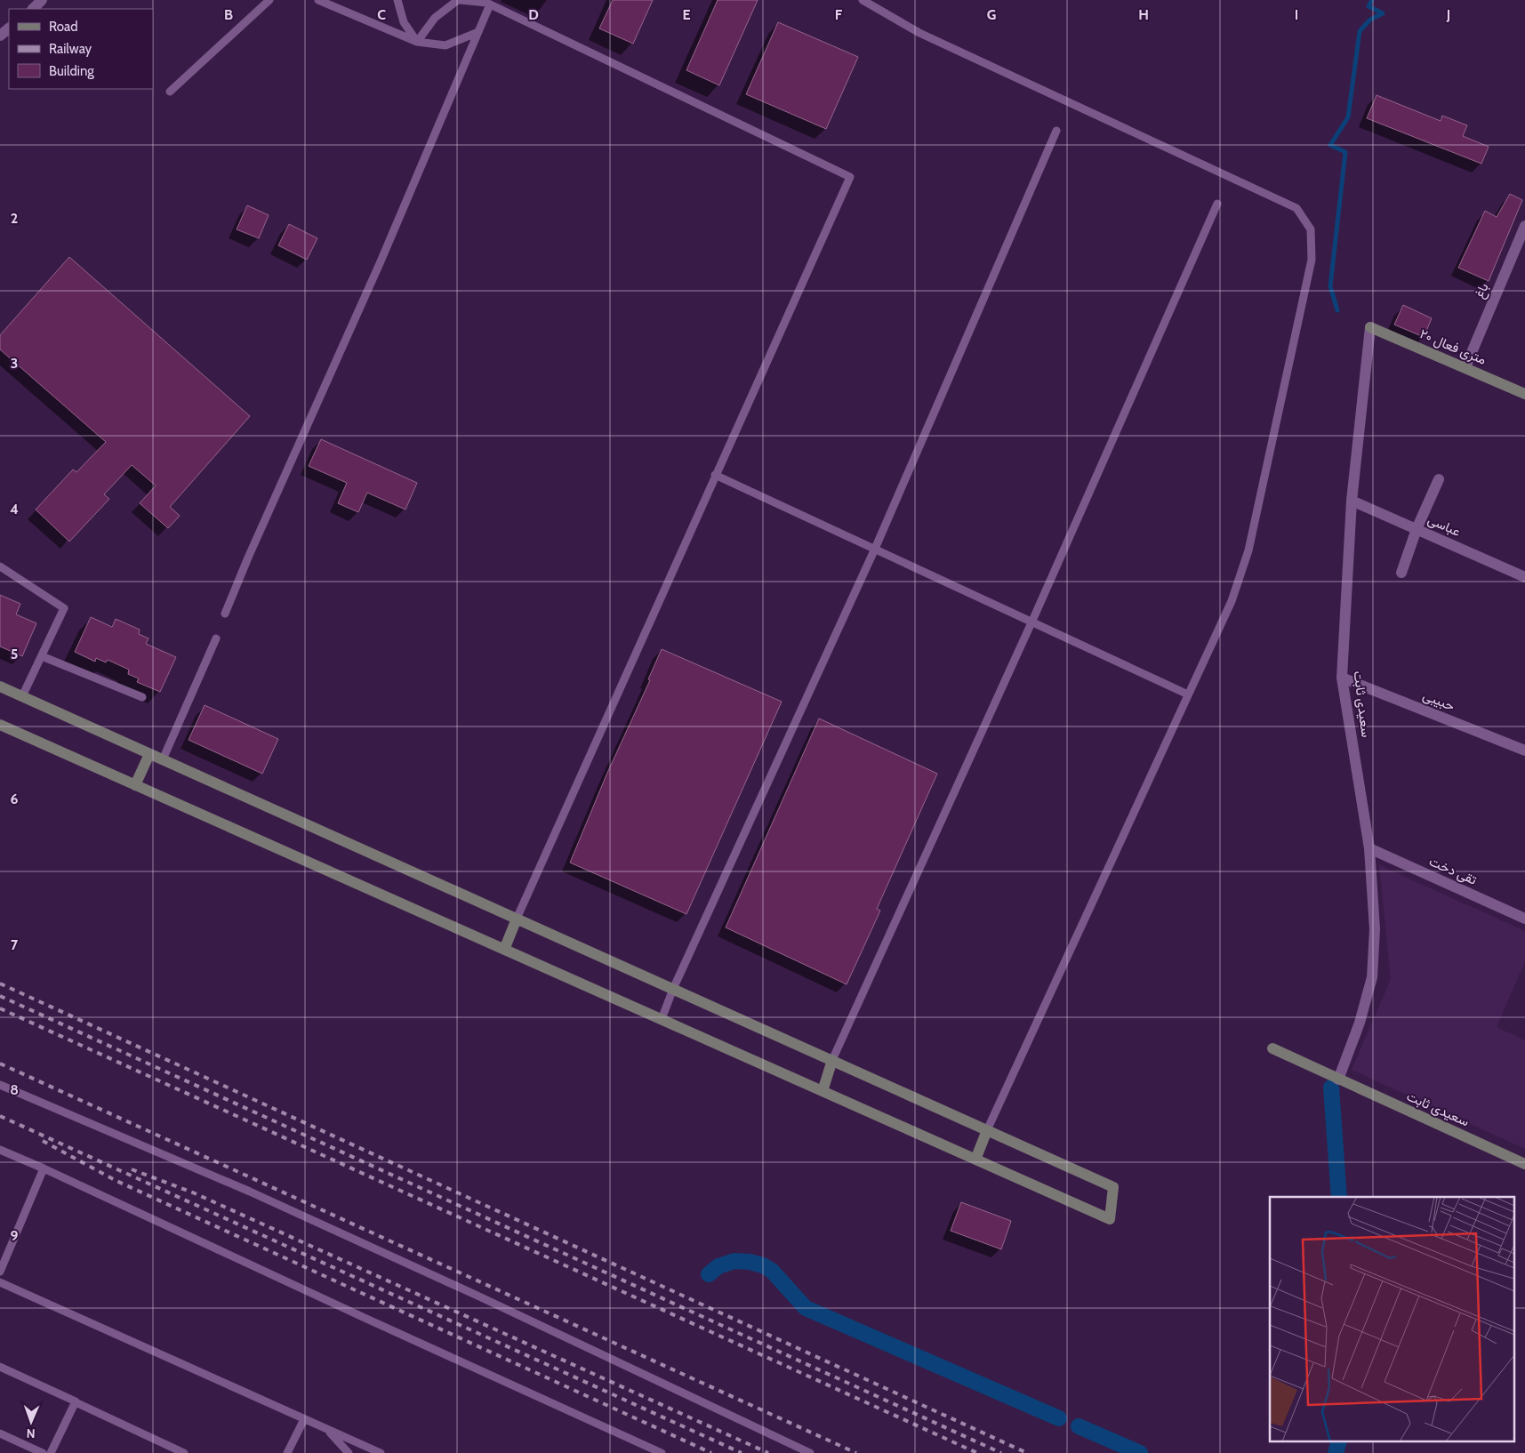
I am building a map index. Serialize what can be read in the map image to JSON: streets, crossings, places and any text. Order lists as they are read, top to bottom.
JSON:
{
  "streets": {
    "street": [
      "باغ",
      "۲۰ متری فعال",
      "عباسی",
      "حبیبی",
      "سعیدی ثابت",
      "تقی دخت"
    ]
  },
  "crossings": [
    ["باغ", "۲۰ متری فعال"],
    ["۲۰ متری فعال", "سعیدی ثابت"],
    ["عباسی", "سعیدی ثابت"],
    ["حبیبی", "سعیدی ثابت"],
    ["سعیدی ثابت", "تقی دخت"]
  ],
  "legend": ["Road", "Railway", "Building"],
  "north": "bottom",
  "grid": {
    "columns": [
      "B",
      "C",
      "D",
      "E",
      "F",
      "G",
      "H",
      "I",
      "J"
    ],
    "rows": [
      "2",
      "3",
      "4",
      "5",
      "6",
      "7",
      "8",
      "9"
    ]
  }
}
